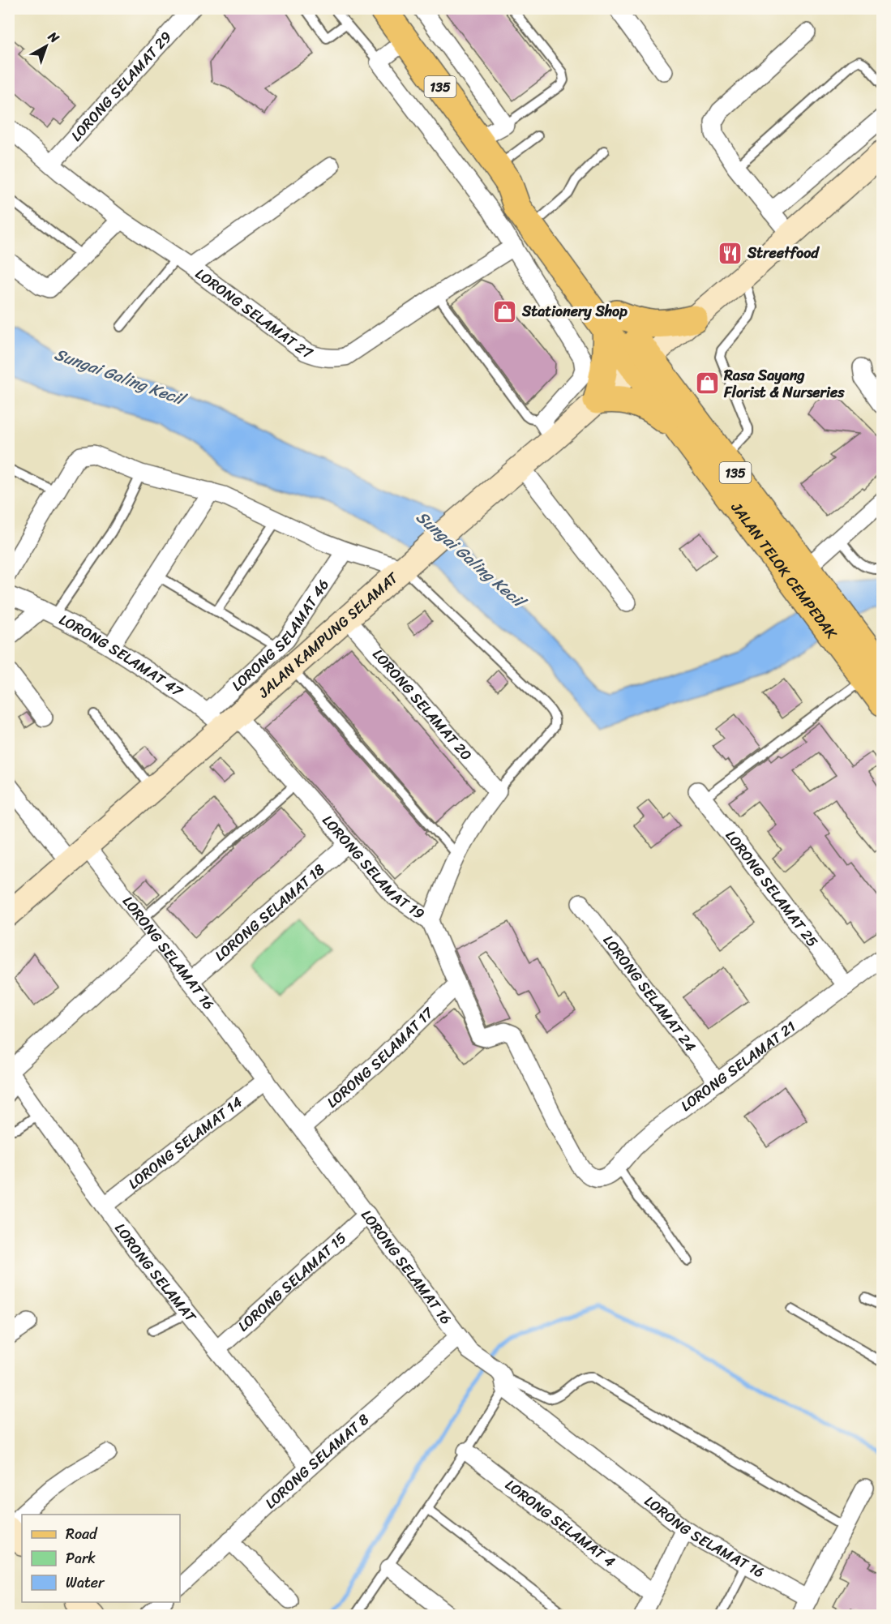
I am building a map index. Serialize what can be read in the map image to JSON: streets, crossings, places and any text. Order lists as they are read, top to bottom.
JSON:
{
  "streets": {
    "main road": ["135", "JALAN TELOK CEMPEDAK"],
    "street": [
      "LORONG SELAMAT 29",
      "LORONG SELAMAT 27",
      "LORONG SELAMAT 46",
      "JALAN KAMPUNG SELAMAT",
      "LORONG SELAMAT 47",
      "LORONG SELAMAT 20",
      "LORONG SELAMAT 19",
      "LORONG SELAMAT 25",
      "LORONG SELAMAT 18",
      "LORONG SELAMAT 16",
      "LORONG SELAMAT 24",
      "LORONG SELAMAT 17",
      "LORONG SELAMAT 21",
      "LORONG SELAMAT 14",
      "LORONG SELAMAT",
      "LORONG SELAMAT 15",
      "LORONG SELAMAT 8",
      "LORONG SELAMAT 4"
    ]
  },
  "crossings": [
    ["LORONG SELAMAT 29", "LORONG SELAMAT 27"],
    ["135", "JALAN TELOK CEMPEDAK"],
    ["135", "JALAN KAMPUNG SELAMAT"],
    ["JALAN TELOK CEMPEDAK", "JALAN KAMPUNG SELAMAT"],
    ["LORONG SELAMAT 46", "JALAN KAMPUNG SELAMAT"],
    ["LORONG SELAMAT 46", "LORONG SELAMAT 47"],
    ["LORONG SELAMAT 46", "LORONG SELAMAT 19"],
    ["JALAN KAMPUNG SELAMAT", "LORONG SELAMAT 47"],
    ["JALAN KAMPUNG SELAMAT", "LORONG SELAMAT 20"],
    ["JALAN KAMPUNG SELAMAT", "LORONG SELAMAT 19"],
    ["JALAN KAMPUNG SELAMAT", "LORONG SELAMAT 16"],
    ["LORONG SELAMAT 47", "LORONG SELAMAT 19"],
    ["LORONG SELAMAT 19", "LORONG SELAMAT 18"],
    ["LORONG SELAMAT 19", "LORONG SELAMAT 17"],
    ["LORONG SELAMAT 19", "LORONG SELAMAT 21"],
    ["LORONG SELAMAT 25", "LORONG SELAMAT 21"],
    ["LORONG SELAMAT 18", "LORONG SELAMAT 16"],
    ["LORONG SELAMAT 16", "LORONG SELAMAT 17"],
    ["LORONG SELAMAT 16", "LORONG SELAMAT 14"],
    ["LORONG SELAMAT 16", "LORONG SELAMAT 15"],
    ["LORONG SELAMAT 16", "LORONG SELAMAT 8"],
    ["LORONG SELAMAT 24", "LORONG SELAMAT 21"],
    ["LORONG SELAMAT 14", "LORONG SELAMAT"],
    ["LORONG SELAMAT", "LORONG SELAMAT 15"],
    ["LORONG SELAMAT", "LORONG SELAMAT 8"]
  ],
  "water": ["Sungai Galing Kecil"],
  "places": {
    "restaurant": ["Streetfood"],
    "shop": ["Stationery Shop", "Rasa Sayang Florist & Nurseries"]
  },
  "legend": ["Road", "Park", "Water"],
  "north": "top right"
}
